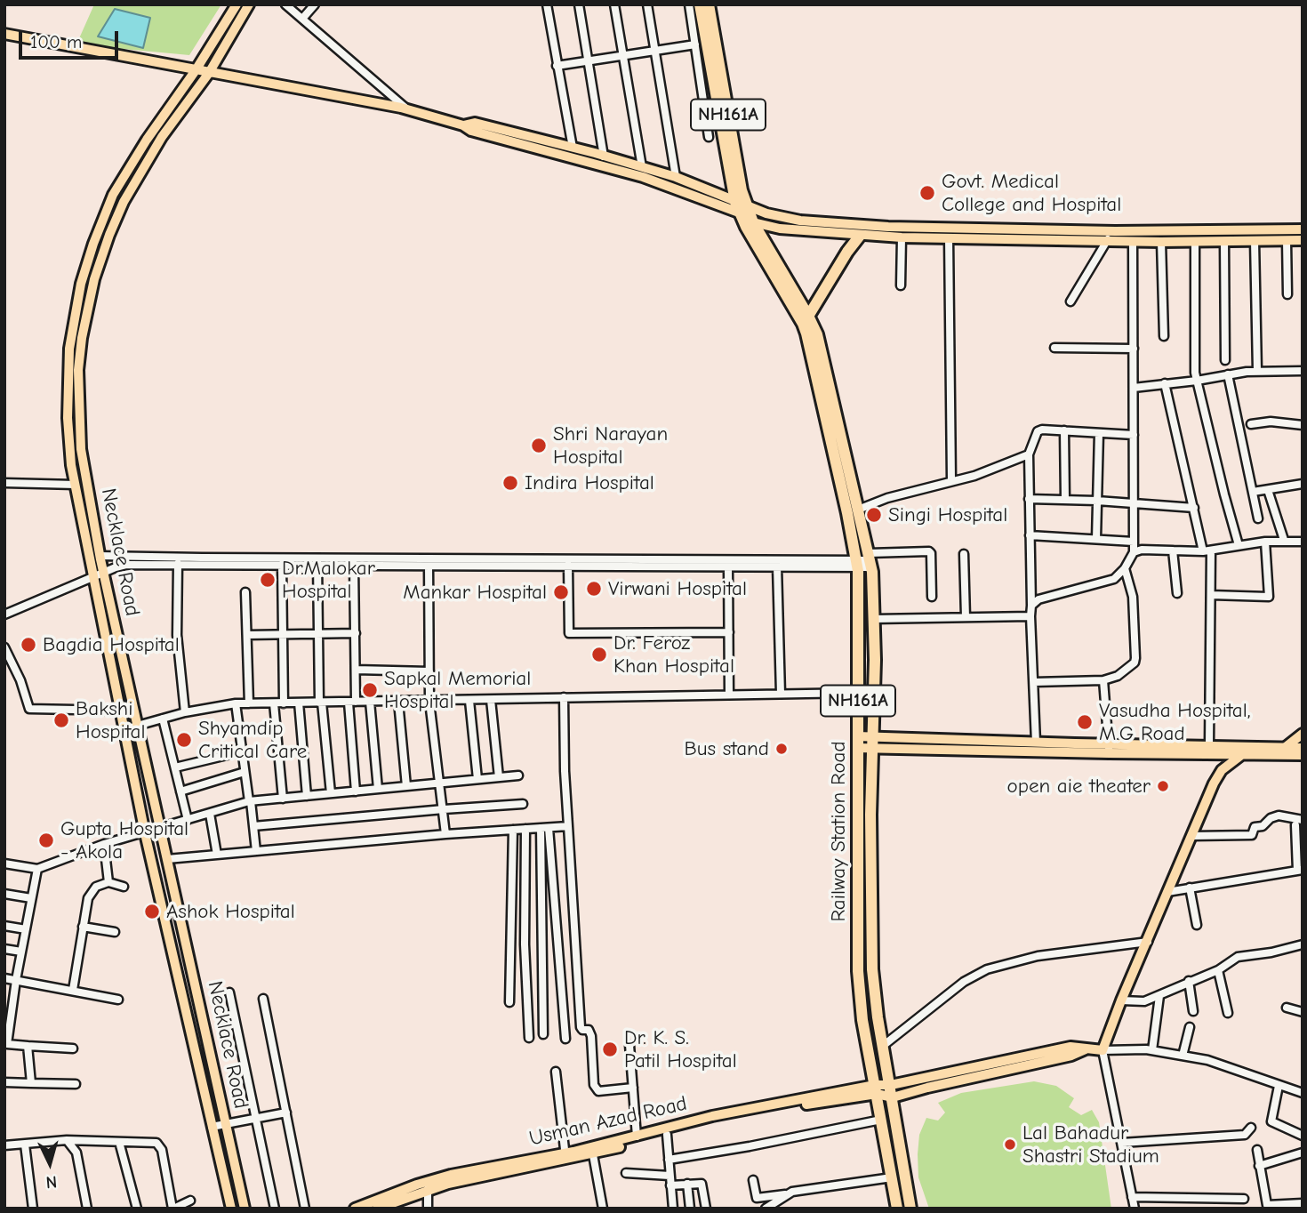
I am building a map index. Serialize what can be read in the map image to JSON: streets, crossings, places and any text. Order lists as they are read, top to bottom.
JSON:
{
  "streets": {
    "highway": ["NH161A", "Railway Station Road"],
    "main road": ["Necklace Road", "Usman Azad Road"]
  },
  "crossings": [
    ["NH161A", "Railway Station Road"],
    ["Railway Station Road", "Usman Azad Road"]
  ],
  "places": [
    "Govt. Medical College and Hospital",
    "Shri Narayan Hospital",
    "Indira Hospital",
    "Singi Hospital",
    "Dr.Malokar Hospital",
    "Virwani Hospital",
    "Mankar Hospital",
    "Bagdia Hospital",
    "Dr. Feroz Khan Hospital",
    "Sapkal Memorial Hospital",
    "Bakshi Hospital",
    "Vasudha Hospital, M.G Road",
    "Shyamdip Critical Care",
    "Bus stand",
    "open aie theater",
    "Gupta Hospital - Akola",
    "Ashok Hospital",
    "Dr. K. S. Patil Hospital",
    "Lal Bahadur Shastri Stadium"
  ],
  "scale_bar": "100 m",
  "north": "bottom"
}
